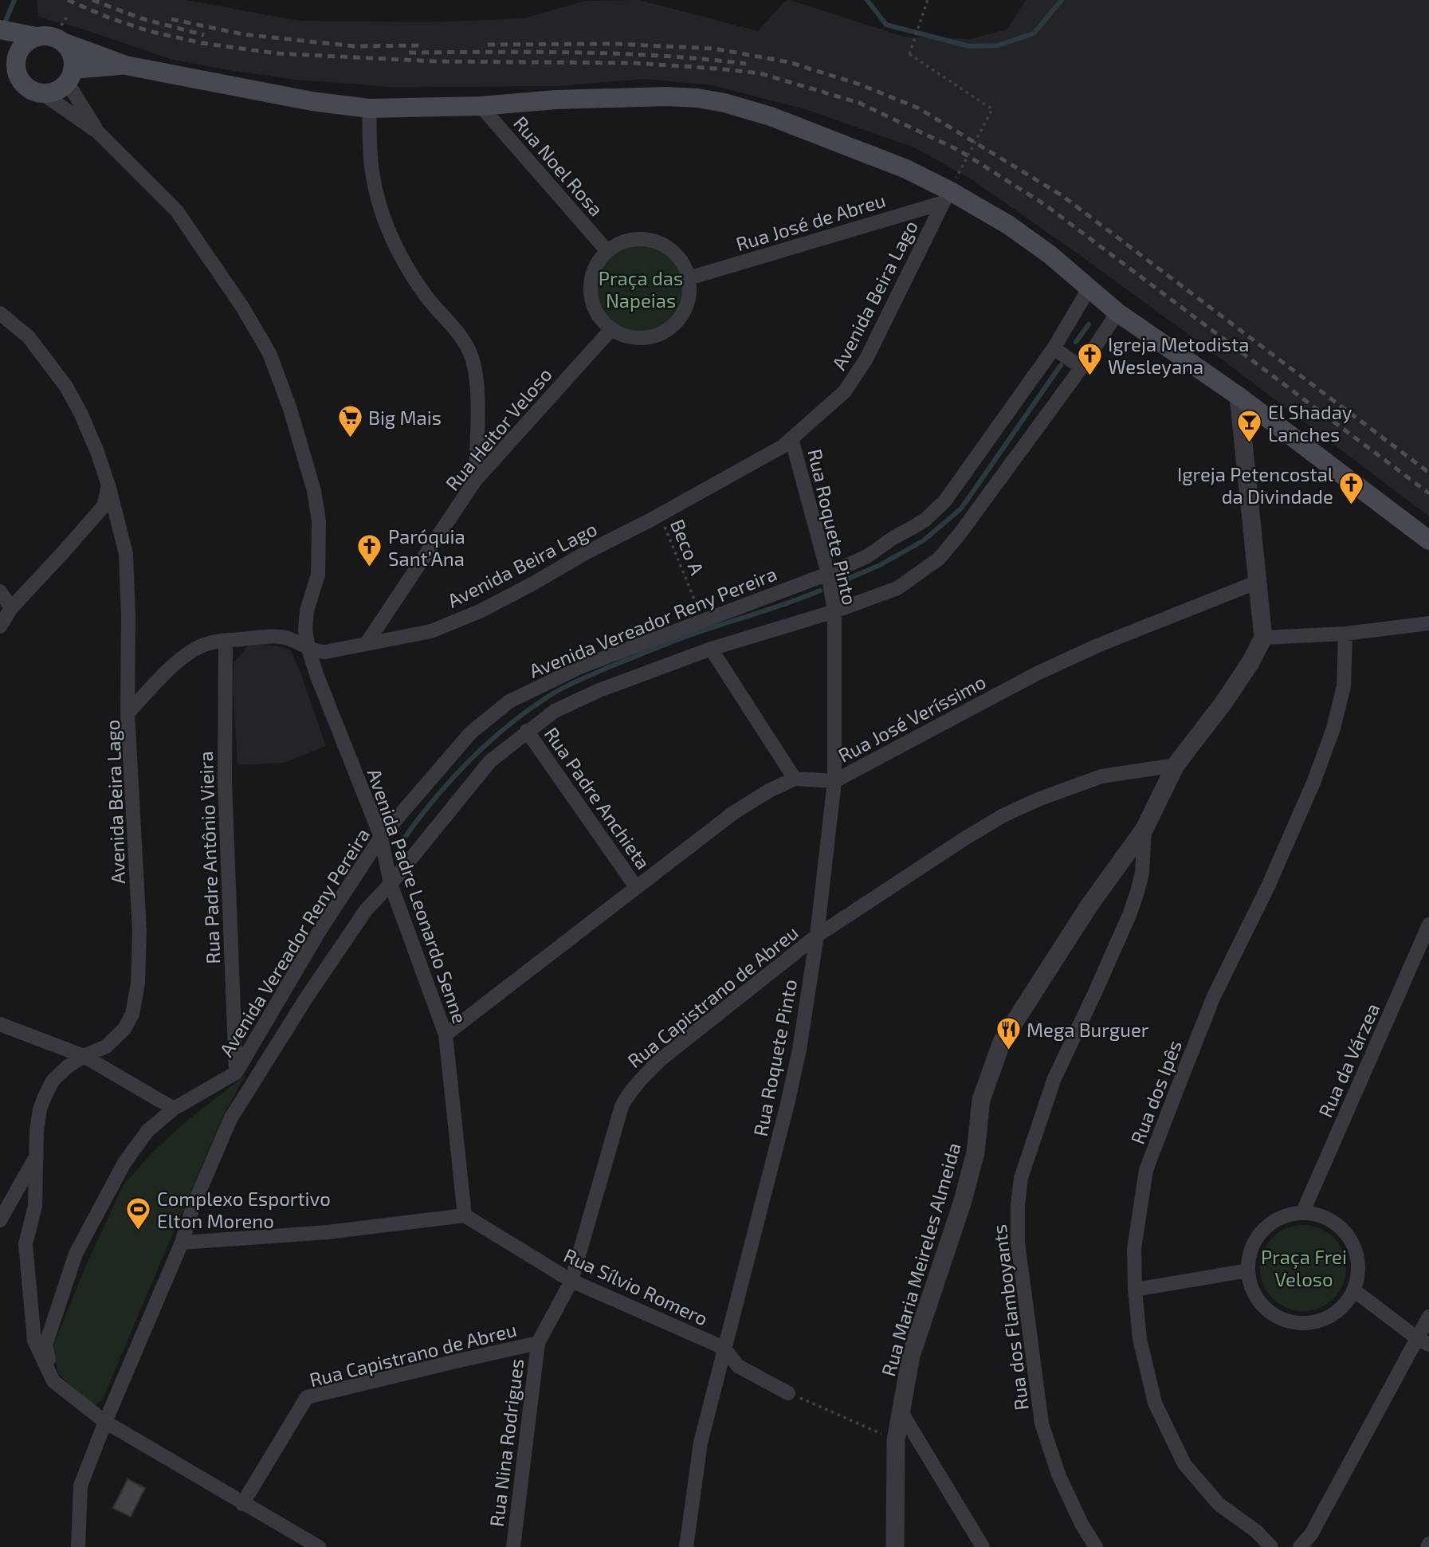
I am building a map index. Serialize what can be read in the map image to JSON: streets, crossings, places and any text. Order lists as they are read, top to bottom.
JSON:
{
  "streets": {
    "street": [
      "Rua Noel Rosa",
      "Rua José de Abreu",
      "Avenida Beira Lago",
      "Rua Heitor Veloso",
      "Rua Roquete Pinto",
      "Avenida Vereador Reny Pereira",
      "Rua José Veríssimo",
      "Rua Padre Anchieta",
      "Rua Padre Antônio Vieira",
      "Avenida Padre Leonardo Senne",
      "Rua Capistrano de Abreu",
      "Rua da Várzea",
      "Rua dos Ipês",
      "Rua Maria Meireles Almeida",
      "Rua Sílvio Romero",
      "Rua dos Flamboyants",
      "Rua Nina Rodrigues"
    ],
    "path": ["Beco A"]
  },
  "crossings": [
    ["Rua Noel Rosa", "Rua José de Abreu"],
    ["Rua Noel Rosa", "Rua Heitor Veloso"],
    ["Rua José de Abreu", "Avenida Beira Lago"],
    ["Rua José de Abreu", "Rua Heitor Veloso"],
    ["Avenida Beira Lago", "Rua Heitor Veloso"],
    ["Avenida Beira Lago", "Rua Roquete Pinto"],
    ["Avenida Beira Lago", "Beco A"],
    ["Avenida Beira Lago", "Avenida Vereador Reny Pereira"],
    ["Avenida Beira Lago", "Rua Padre Antônio Vieira"],
    ["Avenida Beira Lago", "Avenida Padre Leonardo Senne"],
    ["Avenida Beira Lago", "Rua Capistrano de Abreu"],
    ["Rua Roquete Pinto", "Avenida Vereador Reny Pereira"],
    ["Rua Roquete Pinto", "Rua José Veríssimo"],
    ["Rua Roquete Pinto", "Rua Capistrano de Abreu"],
    ["Rua Roquete Pinto", "Rua Sílvio Romero"],
    ["Beco A", "Avenida Vereador Reny Pereira"],
    ["Avenida Vereador Reny Pereira", "Rua Padre Anchieta"],
    ["Avenida Vereador Reny Pereira", "Rua Padre Antônio Vieira"],
    ["Avenida Vereador Reny Pereira", "Avenida Padre Leonardo Senne"],
    ["Rua José Veríssimo", "Rua Padre Anchieta"],
    ["Rua José Veríssimo", "Avenida Padre Leonardo Senne"],
    ["Avenida Padre Leonardo Senne", "Rua Sílvio Romero"],
    ["Rua Capistrano de Abreu", "Rua Maria Meireles Almeida"],
    ["Rua Capistrano de Abreu", "Rua Sílvio Romero"],
    ["Rua Capistrano de Abreu", "Rua Nina Rodrigues"],
    ["Rua Maria Meireles Almeida", "Rua dos Flamboyants"]
  ],
  "parks": ["Praça das Napeias", "Praça Frei Veloso"],
  "places": {
    "church": ["Igreja Metodista Wesleyana", "Igreja Petencostal da Divindade", "Paróquia Sant’Ana"],
    "supermarket": ["Big Mais"],
    "bar": ["El Shaday Lanches"],
    "restaurant": ["Mega Burguer"],
    "sports": ["Complexo Esportivo Elton Moreno"]
  }
}
